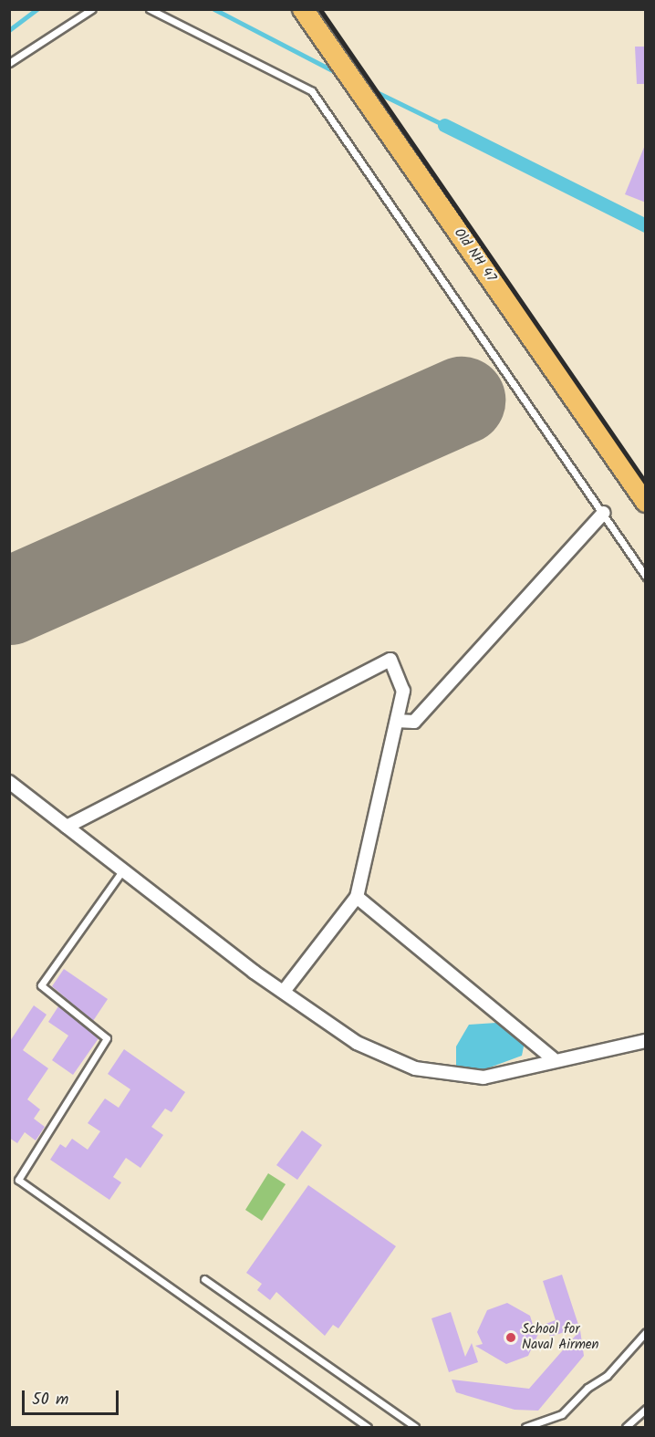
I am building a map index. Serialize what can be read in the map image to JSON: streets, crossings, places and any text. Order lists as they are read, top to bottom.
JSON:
{
  "streets": {
    "main road": ["Old NH 47"]
  },
  "places": ["School for Naval Airmen"],
  "scale_bar": "50 m"
}
